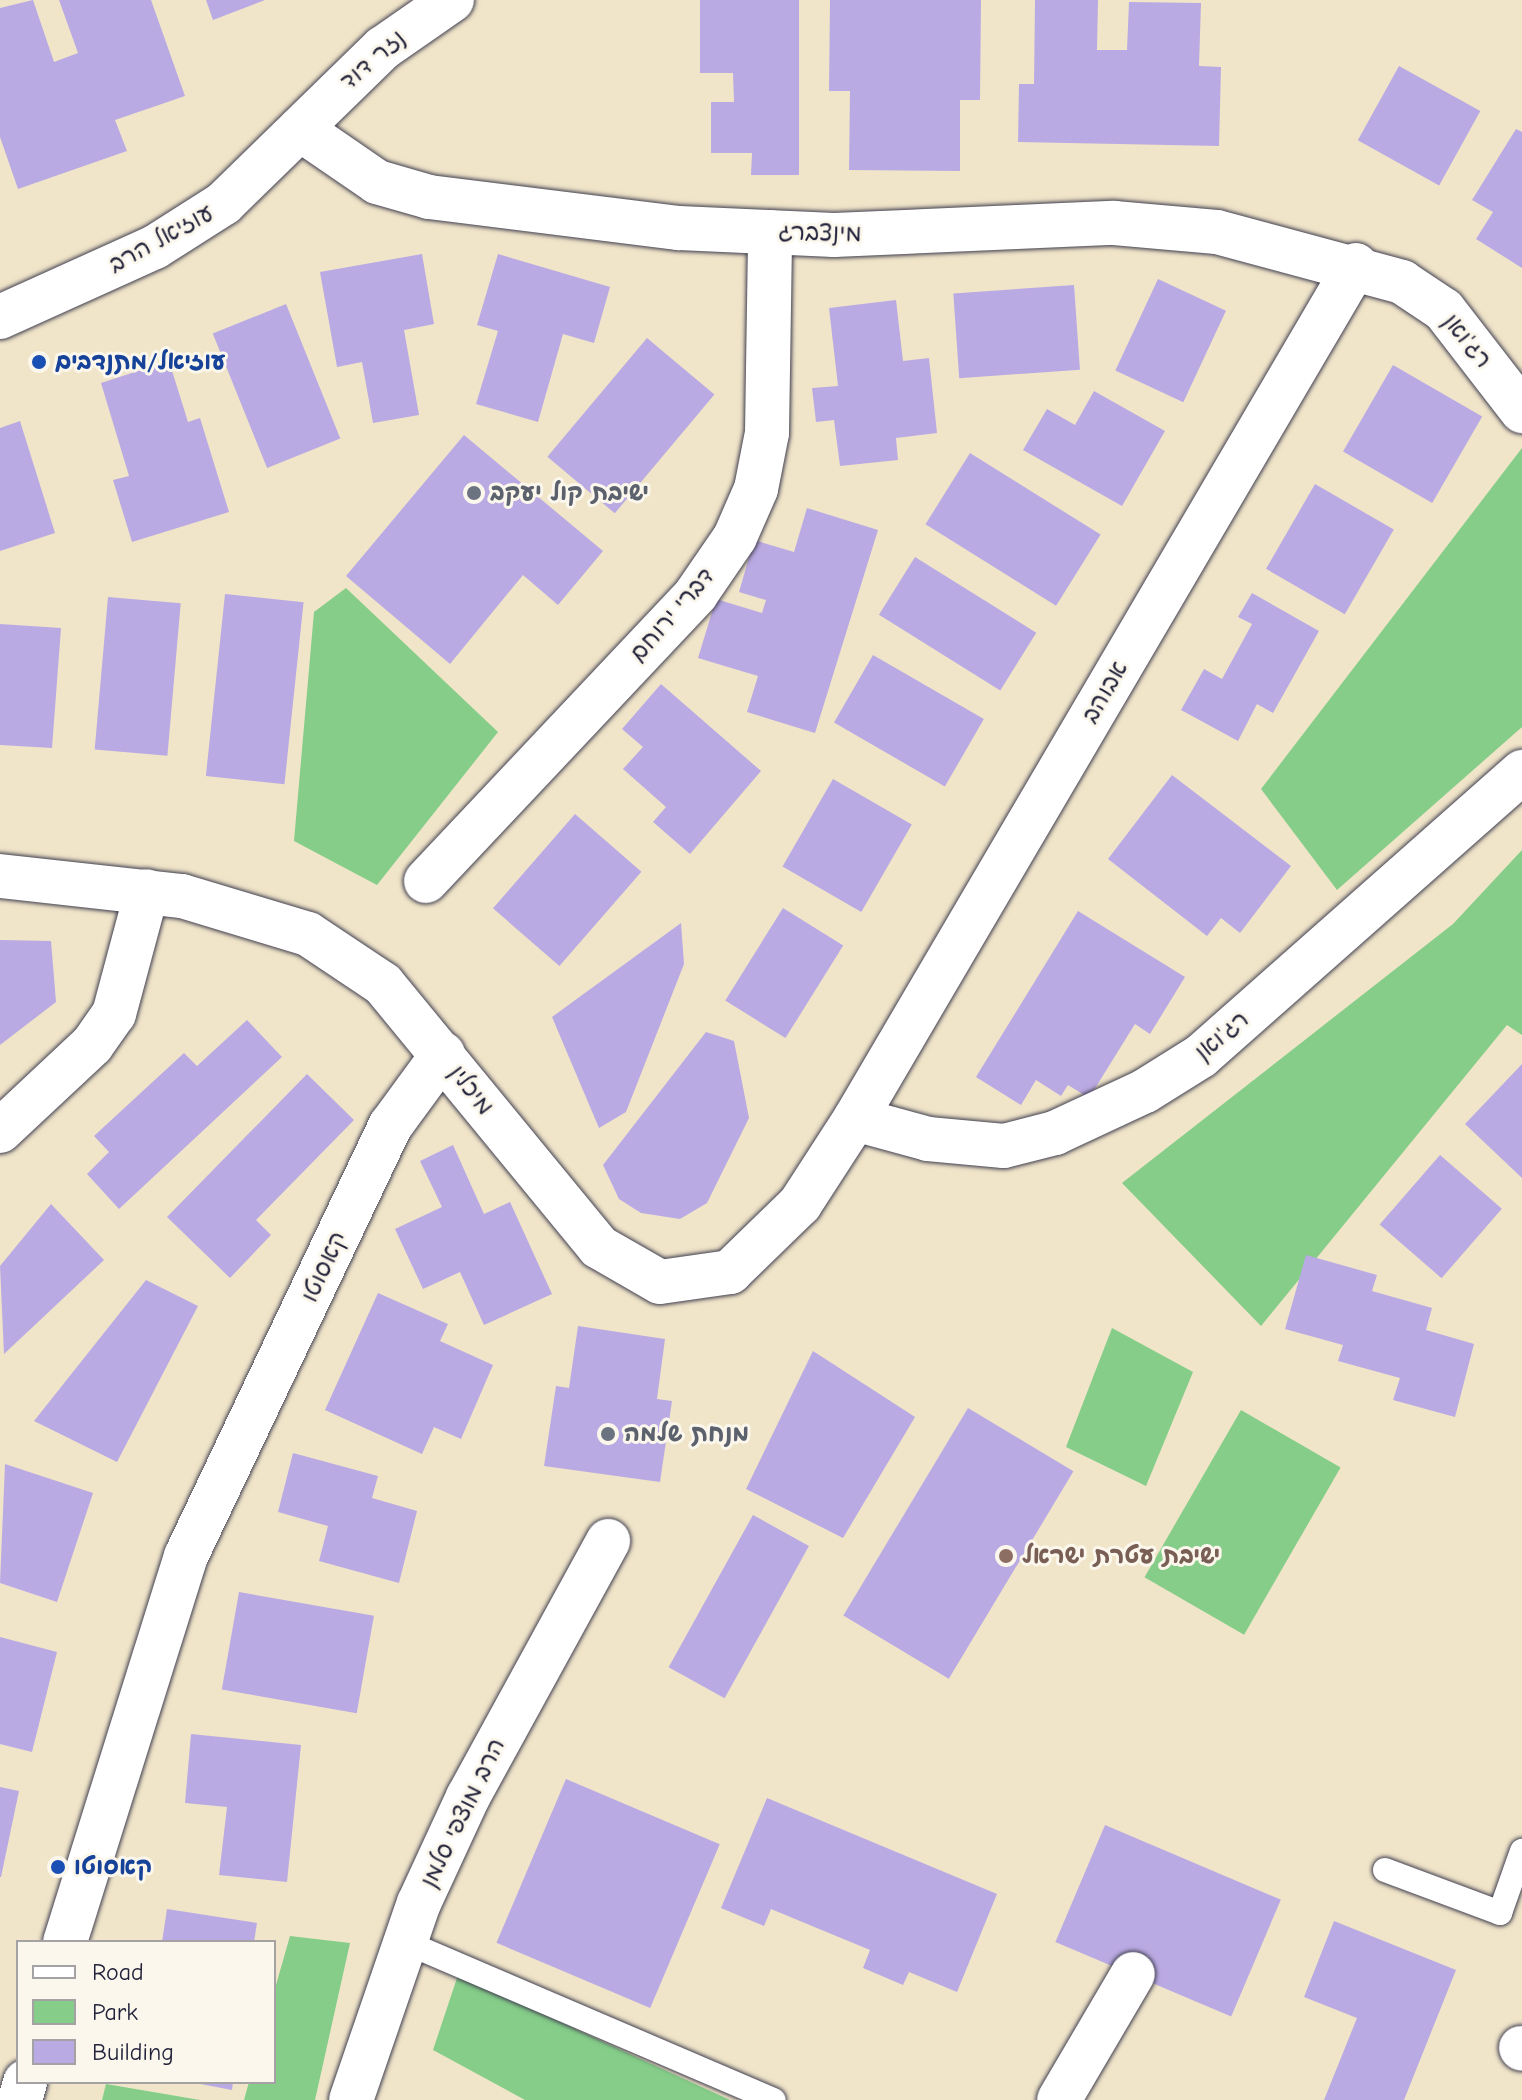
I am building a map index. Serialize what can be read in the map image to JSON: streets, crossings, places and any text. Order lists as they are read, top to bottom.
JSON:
{
  "streets": {
    "street": [
      "נזר דוד",
      "מינצברג",
      "עוזיאל הרב",
      "רג'ואן",
      "דברי ירוחם",
      "אבוהב",
      "מיכלין",
      "קאסוטו",
      "הרב מוצפי סלמן"
    ]
  },
  "crossings": [
    ["נזר דוד", "מינצברג"],
    ["נזר דוד", "עוזיאל הרב"],
    ["מינצברג", "עוזיאל הרב"],
    ["מינצברג", "רג'ואן"],
    ["מינצברג", "דברי ירוחם"],
    ["מינצברג", "אבוהב"],
    ["רג'ואן", "אבוהב"],
    ["רג'ואן", "מיכלין"],
    ["אבוהב", "מיכלין"],
    ["מיכלין", "קאסוטו"]
  ],
  "places": [
    "עוזיאל/מתנדבים",
    "ישיבת קול יעקב",
    "מנחת שלמה",
    "ישיבת עטרת ישראל",
    "קאסוטו"
  ],
  "legend": ["Road", "Park", "Building"]
}
